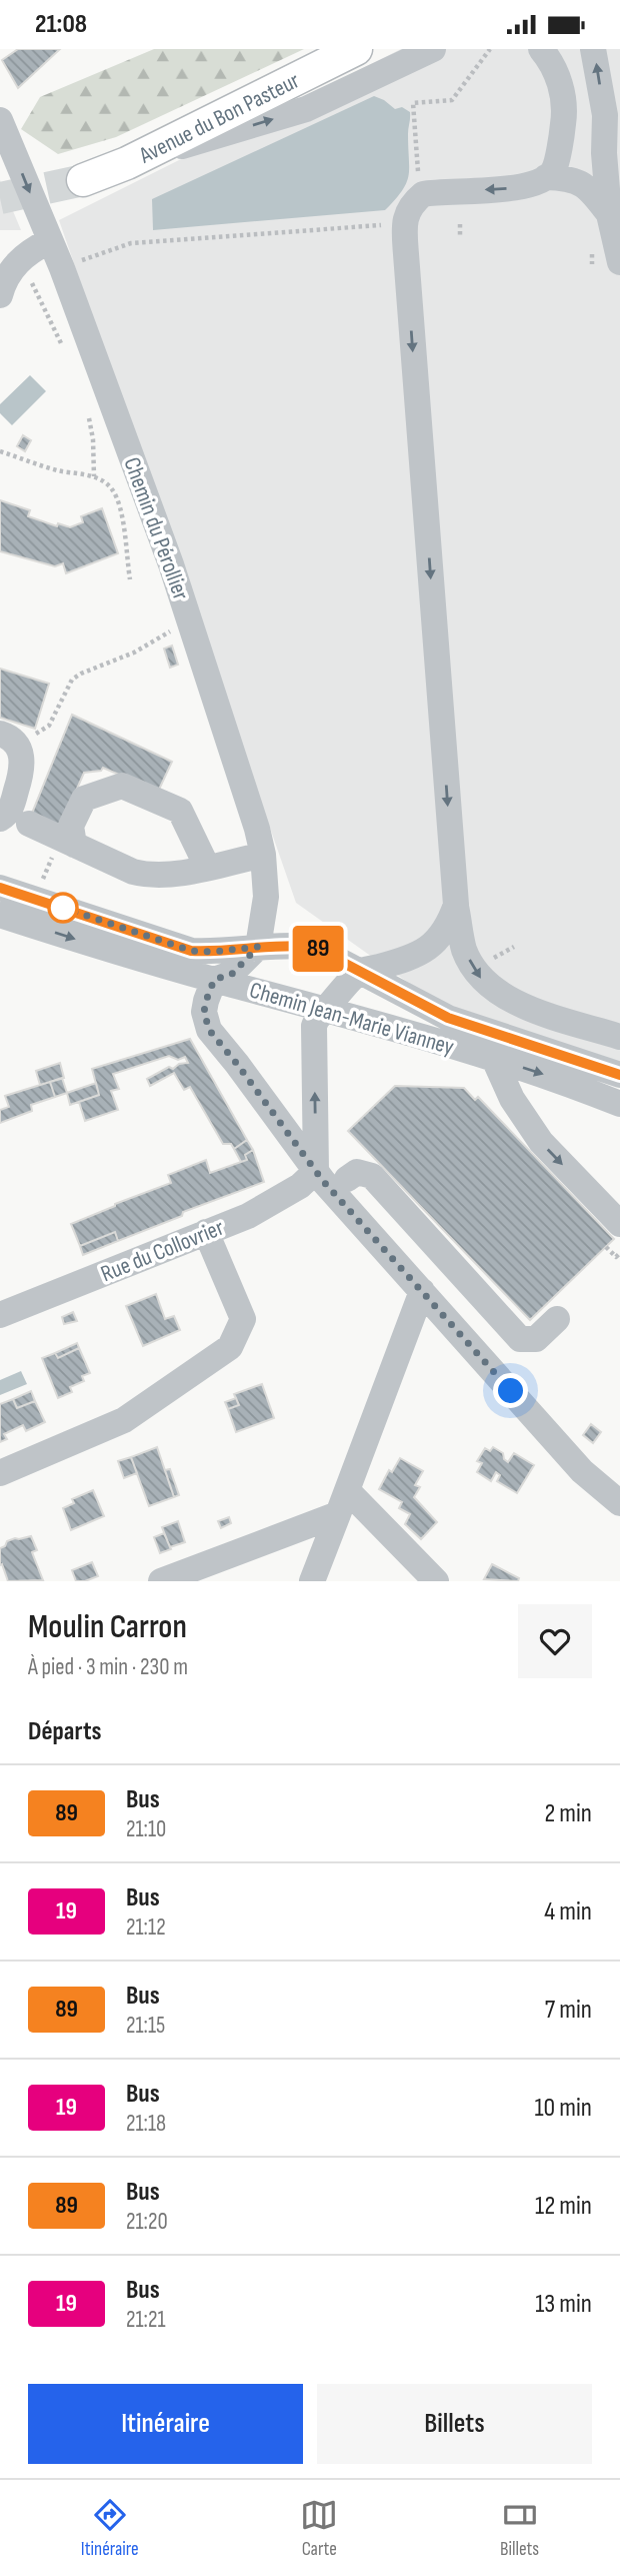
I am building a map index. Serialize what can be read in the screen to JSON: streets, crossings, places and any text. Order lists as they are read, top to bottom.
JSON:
{
  "streets": {
    "main road": ["Avenue du Bon Pasteur"],
    "street": ["Chemin du Pérollier", "Chemin Jean-Marie Vianney", "Rue du Collovrier"]
  },
  "crossings": [
    ["Chemin du Pérollier", "Chemin Jean-Marie Vianney"]
  ],
  "lines": ["bus line 89"],
  "page": {
    "status": "21:08",
    "on_map": "89",
    "heading": [
      ["Moulin Carron", "À pied · 3 min · 230 m"],
      "Départs"
    ],
    "list": [
      {
        "mark": "89",
        "name": "Bus",
        "note": "21:10",
        "value": "2 min"
      },
      {
        "mark": "19",
        "name": "Bus",
        "note": "21:12",
        "value": "4 min"
      },
      {
        "mark": "89",
        "name": "Bus",
        "note": "21:15",
        "value": "7 min"
      },
      {
        "mark": "19",
        "name": "Bus",
        "note": "21:18",
        "value": "10 min"
      },
      {
        "mark": "89",
        "name": "Bus",
        "note": "21:20",
        "value": "12 min"
      },
      {
        "mark": "19",
        "name": "Bus",
        "note": "21:21",
        "value": "13 min"
      }
    ],
    "buttons": ["Itinéraire", "Billets"],
    "tabs": ["Itinéraire", "Carte", "Billets"]
  }
}
